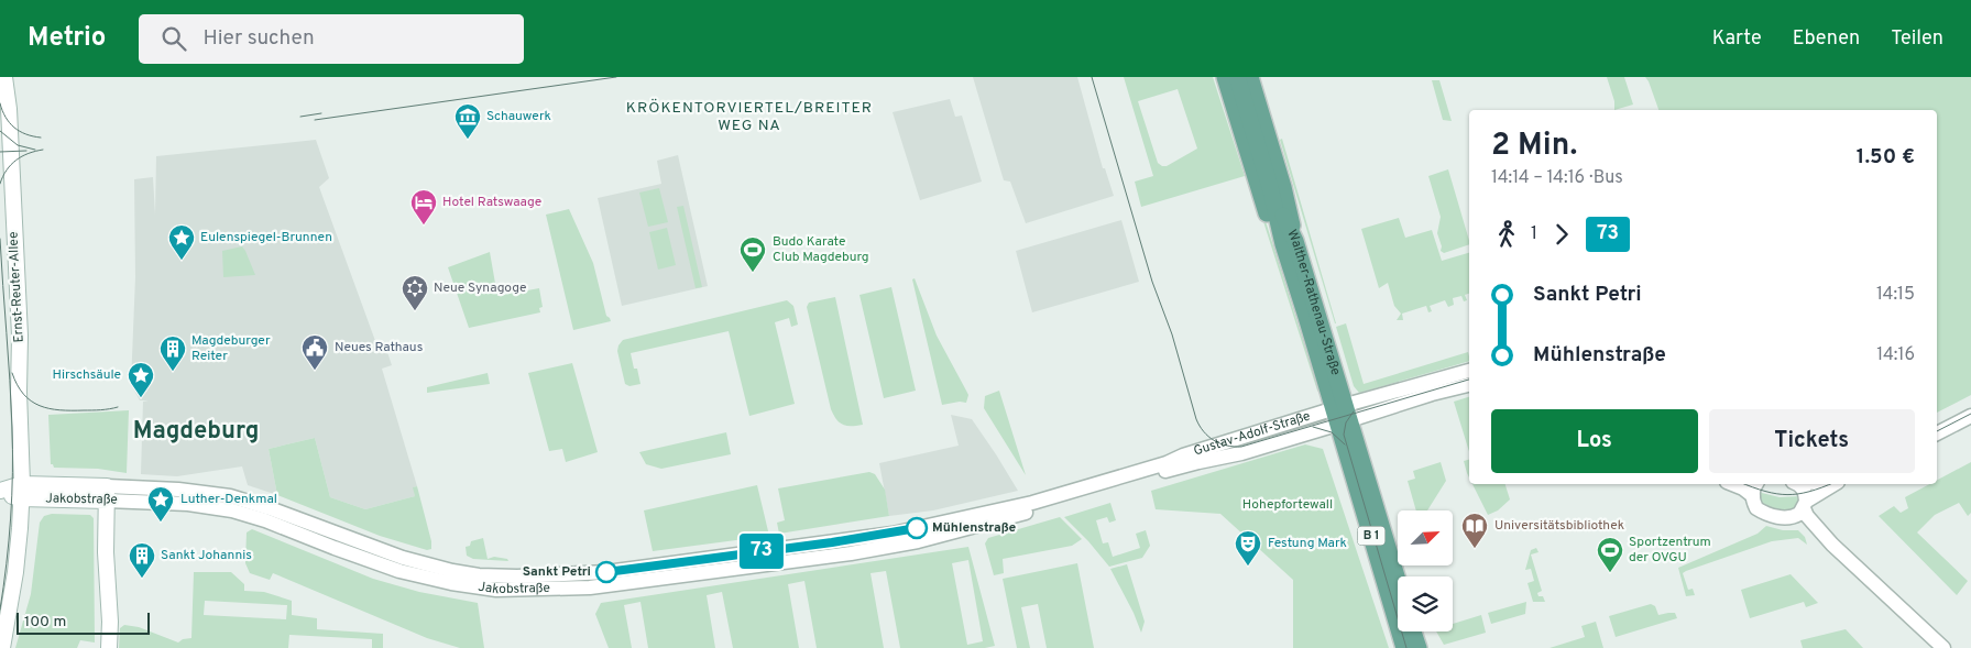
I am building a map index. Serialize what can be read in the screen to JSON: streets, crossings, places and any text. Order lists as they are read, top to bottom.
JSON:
{
  "streets": {
    "main road": [
      "Ernst-Reuter-Allee",
      "Walther-Rathenau-Straße",
      "Jakobstraße",
      "B 1"
    ],
    "street": ["Gustav-Adolf-Straße"]
  },
  "crossings": [
    ["Ernst-Reuter-Allee", "Jakobstraße"],
    ["Walther-Rathenau-Straße", "Gustav-Adolf-Straße"],
    ["Gustav-Adolf-Straße", "Jakobstraße"]
  ],
  "districts": ["KRÖKENTORVIERTEL/BREITER WEG NA", "Magdeburg"],
  "parks": ["Hohepfortewall"],
  "places": {
    "museum": ["Schauwerk"],
    "hotel": ["Hotel Ratswaage"],
    "place": ["Eulenspiegel-Brunnen", "Hirschsäule", "Luther-Denkmal"],
    "sports": ["Budo Karate Club Magdeburg", "Sportzentrum der OVGU"],
    "synagogue": ["Neue Synagoge"],
    "public building": ["Neues Rathaus"],
    "building": ["Magdeburger Reiter", "Sankt Johannis"],
    "other": ["Mühlenstraße", "Sankt Petri"],
    "library": ["Universitätsbibliothek"],
    "theatre": ["Festung Mark"]
  },
  "lines": ["bus line 73"],
  "scale_bar": "100 m",
  "north": "top right",
  "page": {
    "header": "Metrio",
    "search": "Hier suchen",
    "nav": ["Karte", "Ebenen", "Teilen"],
    "on_map": "73",
    "heading": ["2 Min.", "14:14 – 14:16 · Bus", "1.50 €"],
    "legs": ["1", "73"],
    "list": [
      {
        "name": "Sankt Petri",
        "value": "14:15"
      },
      {
        "name": "Mühlenstraße",
        "value": "14:16"
      }
    ],
    "buttons": ["Los", "Tickets"],
    "scale": "100 m"
  }
}
